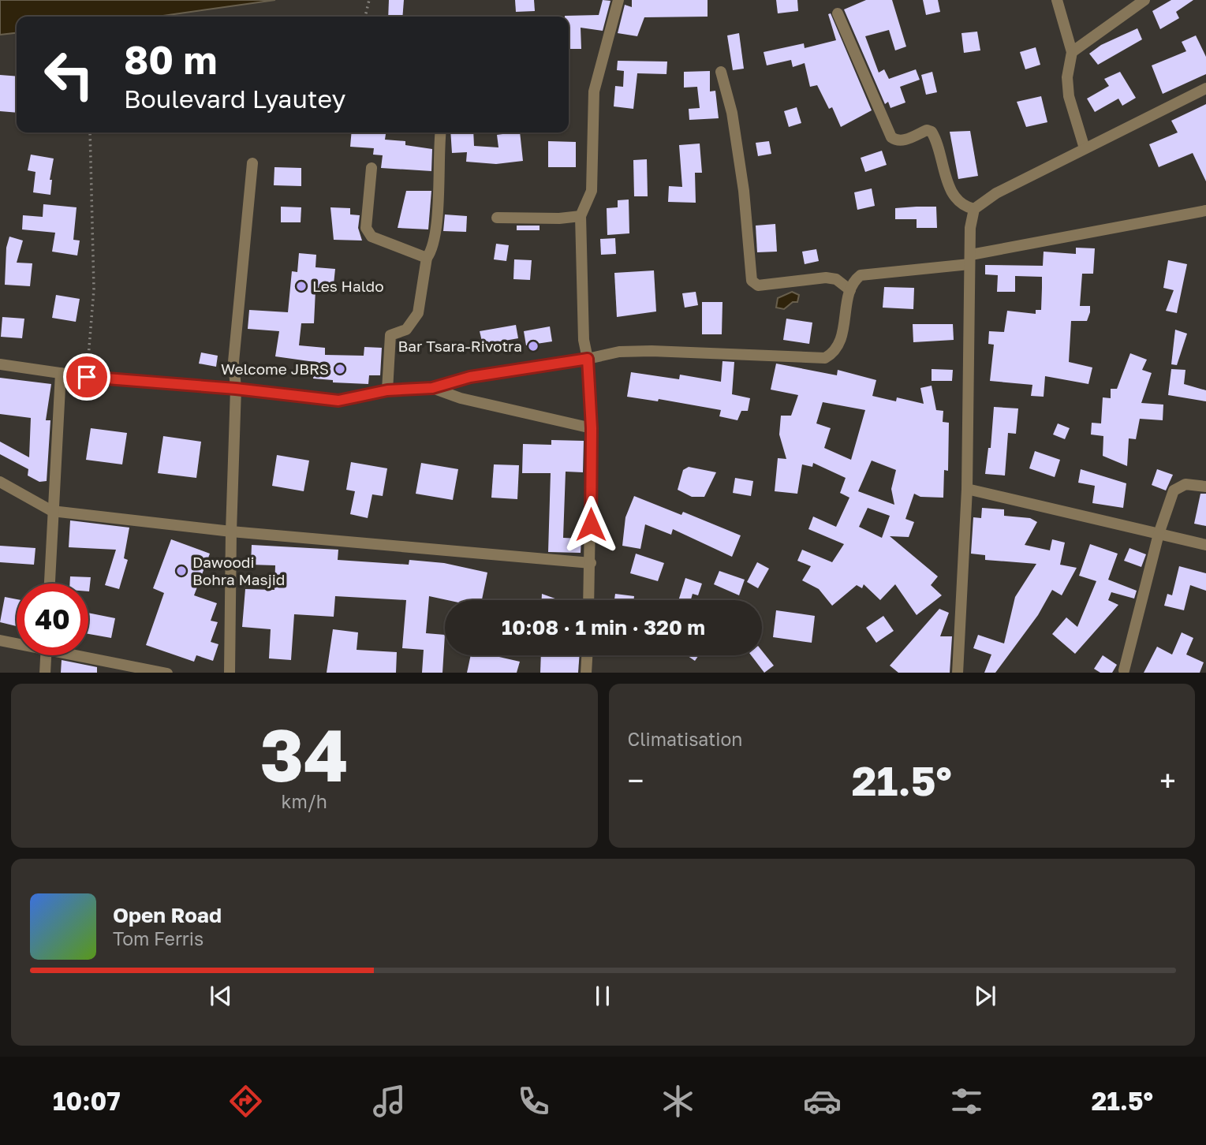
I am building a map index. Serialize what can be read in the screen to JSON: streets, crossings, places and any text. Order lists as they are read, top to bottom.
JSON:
{
  "places": [
    "Les Haldo",
    "Bar Tsara-Rivotra",
    "Welcome JBRS",
    "Dawoodi Bohra Masjid"
  ],
  "page": {
    "turn": ["80 m", "Boulevard Lyautey"],
    "limit": "40",
    "trip": "10:08 · 1 min · 320 m",
    "tile": [
      ["34", "km/h"],
      "Climatisation"
    ],
    "heat": ["−", "21.5°", "+"],
    "song": ["Open Road", "Tom Ferris"],
    "tabs": ["10:07", "21.5°"]
  }
}
